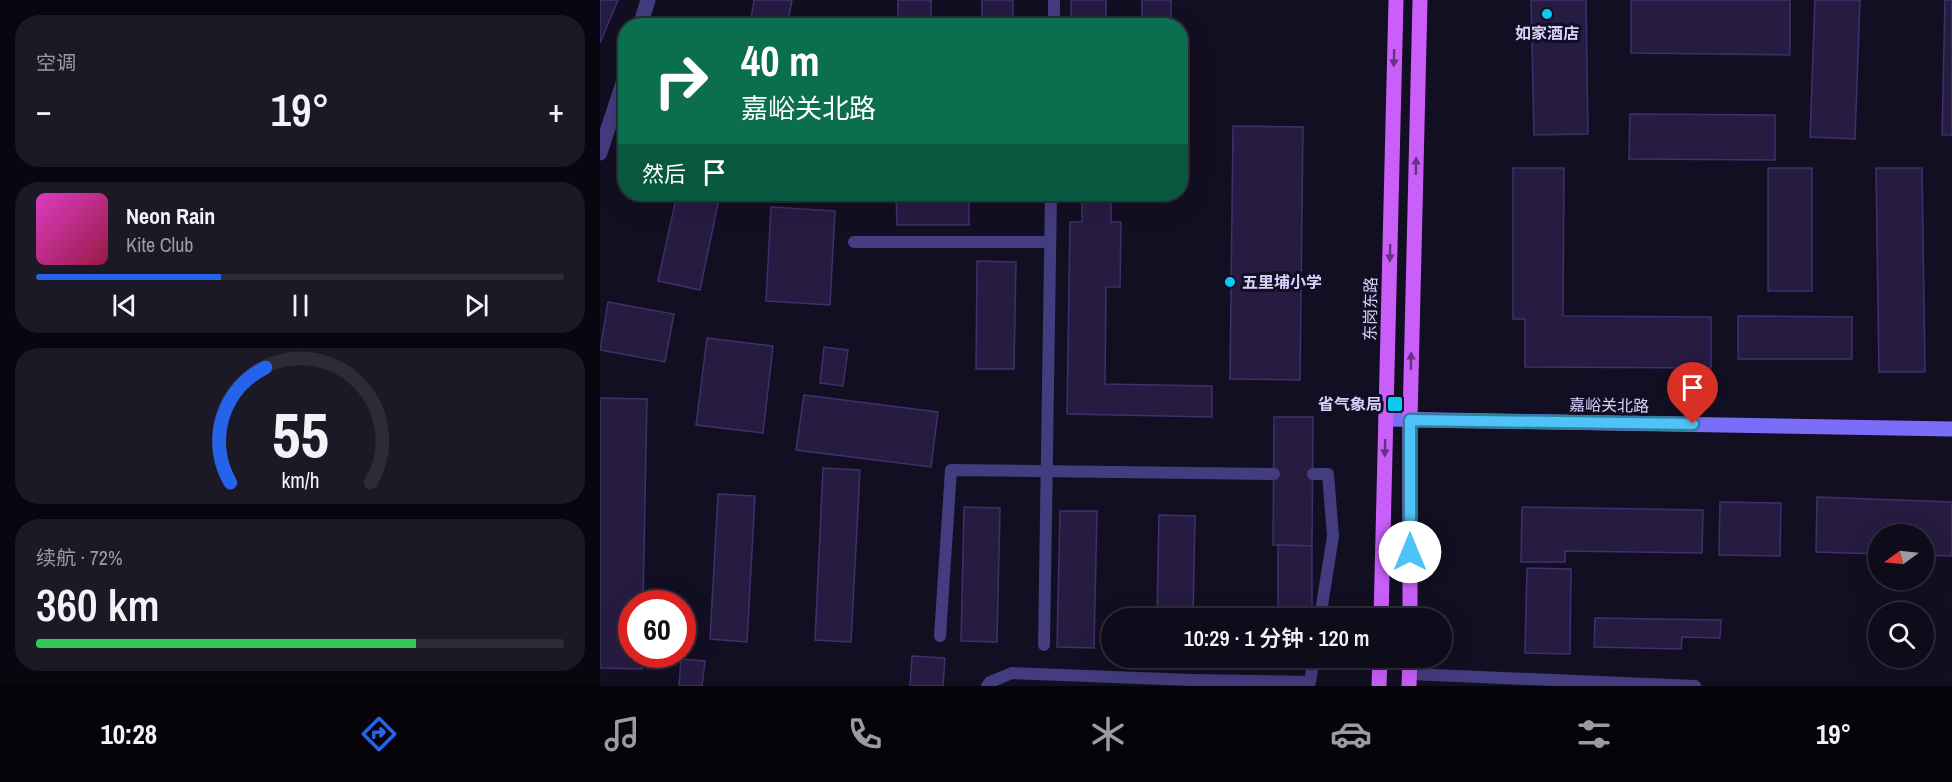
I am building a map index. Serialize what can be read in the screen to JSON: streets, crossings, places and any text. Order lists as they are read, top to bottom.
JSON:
{
  "streets": {
    "main road": ["东岗东路", "嘉峪关北路"]
  },
  "crossings": [
    ["东岗东路", "嘉峪关北路"]
  ],
  "places": {
    "other": ["如家酒店", "五里埔小学"],
    "transit": ["省气象局"]
  },
  "north": "left",
  "page": {
    "tile": [
      "空调",
      ["续航 · 72%", "360 km"]
    ],
    "turn": ["40 m", "嘉峪关北路"],
    "heat": ["−", "19°", "+"],
    "then": "然后",
    "song": ["Neon Rain", "Kite Club"],
    "limit": "60",
    "trip": "10:29 · 1 分钟 · 120 m",
    "tabs": ["10:28", "19°"],
    "gauge": ["55", "km/h"]
  }
}
